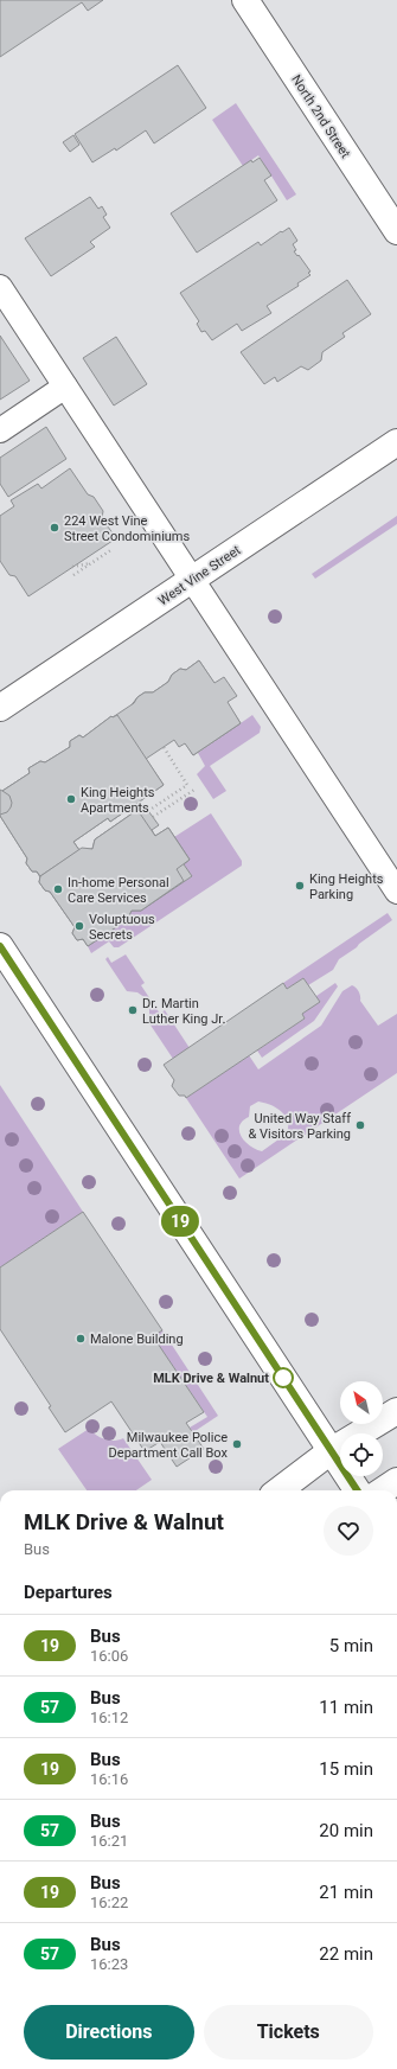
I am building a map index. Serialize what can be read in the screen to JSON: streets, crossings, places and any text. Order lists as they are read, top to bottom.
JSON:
{
  "streets": {
    "street": ["North 2nd Street", "West Vine Street"]
  },
  "places": [
    "224 West Vine Street Condominiums",
    "King Heights Apartments",
    "King Heights Parking",
    "In-home Personal Care Services",
    "Voluptuous Secrets",
    "Dr. Martin Luther King Jr.",
    "United Way Staff & Visitors Parking",
    "Malone Building",
    "MLK Drive & Walnut",
    "Milwaukee Police Department Call Box"
  ],
  "lines": ["bus line 19"],
  "north": "top left",
  "page": {
    "on_map": "19",
    "heading": [
      ["MLK Drive & Walnut", "Bus"],
      "Departures"
    ],
    "list": [
      {
        "mark": "19",
        "name": "Bus",
        "note": "16:06",
        "value": "5 min"
      },
      {
        "mark": "57",
        "name": "Bus",
        "note": "16:12",
        "value": "11 min"
      },
      {
        "mark": "19",
        "name": "Bus",
        "note": "16:16",
        "value": "15 min"
      },
      {
        "mark": "57",
        "name": "Bus",
        "note": "16:21",
        "value": "20 min"
      },
      {
        "mark": "19",
        "name": "Bus",
        "note": "16:22",
        "value": "21 min"
      },
      {
        "mark": "57",
        "name": "Bus",
        "note": "16:23",
        "value": "22 min"
      }
    ],
    "buttons": ["Directions", "Tickets"]
  }
}
